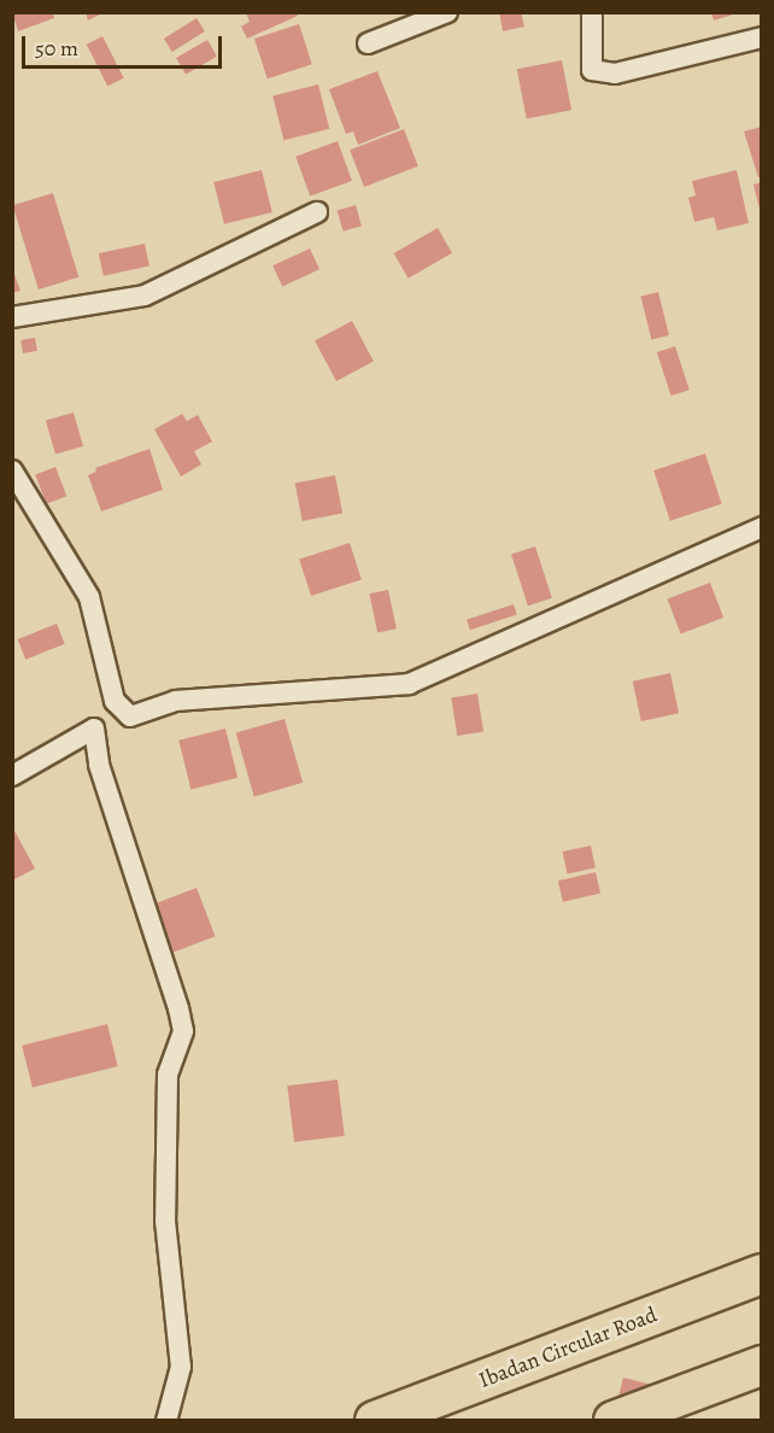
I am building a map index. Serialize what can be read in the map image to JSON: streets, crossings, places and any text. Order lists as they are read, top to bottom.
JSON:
{
  "streets": {
    "highway": ["Ibadan Circular Road"]
  },
  "scale_bar": "50 m"
}
